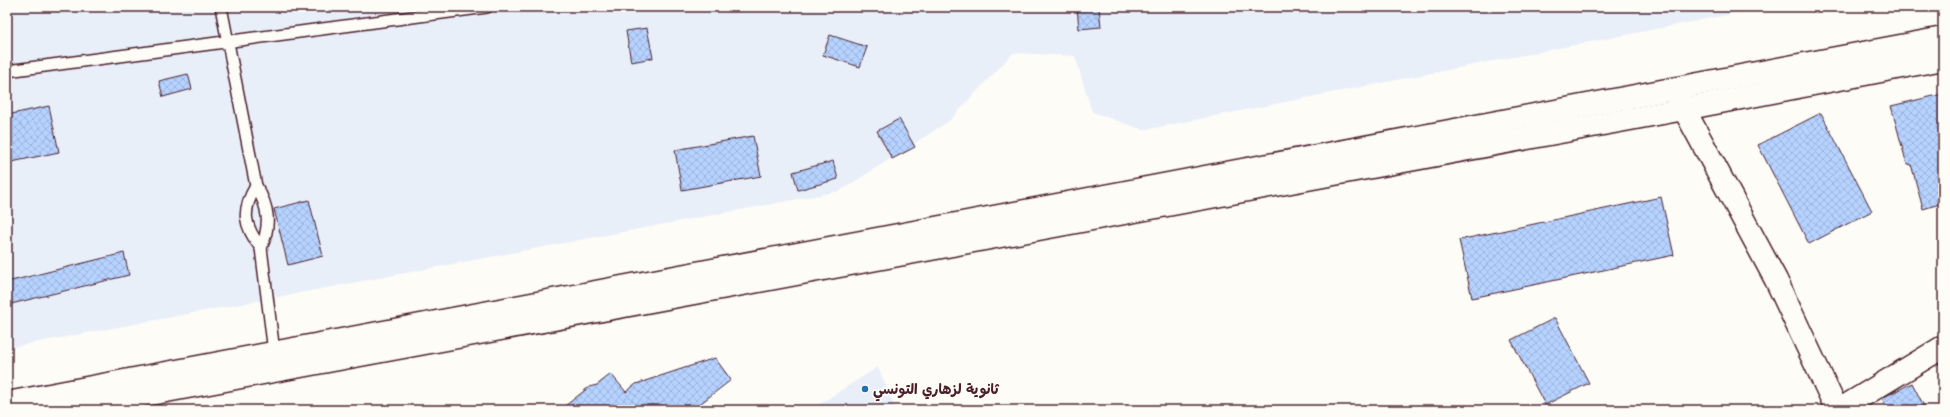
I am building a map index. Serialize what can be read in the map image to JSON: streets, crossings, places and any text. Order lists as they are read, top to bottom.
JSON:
{
  "places": ["ثانوية لزهاري التونسي"]
}
